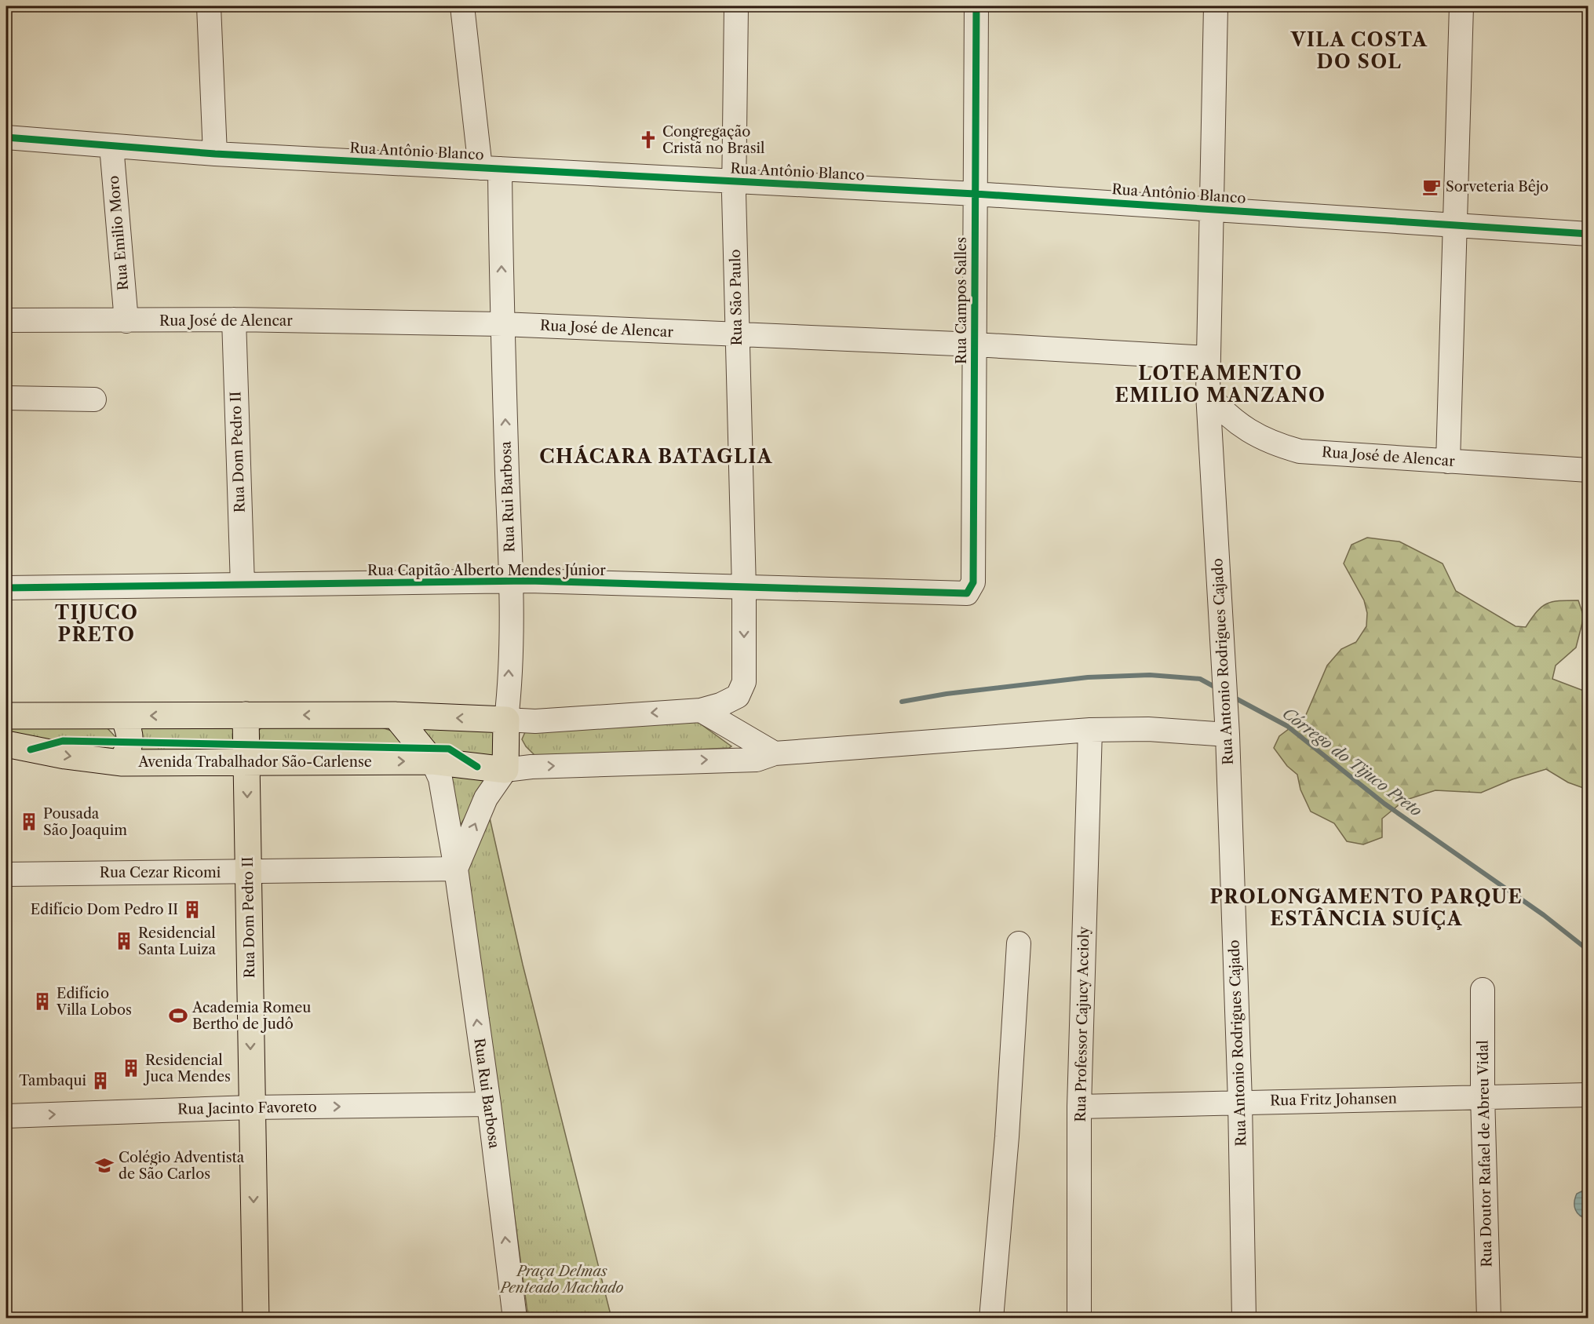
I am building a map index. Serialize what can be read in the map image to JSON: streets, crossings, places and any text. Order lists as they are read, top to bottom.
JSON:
{
  "streets": {
    "main road": ["Rua Dom Pedro II", "Rua Rui Barbosa", "Avenida Trabalhador São-Carlense"],
    "street": [
      "Rua Antônio Blanco",
      "Rua Emilio Moro",
      "Rua São Paulo",
      "Rua Campos Salles",
      "Rua José de Alencar",
      "Rua Capitão Alberto Mendes Júnior",
      "Rua Antonio Rodrigues Cajado",
      "Rua Cezar Ricomi",
      "Rua Professor Cajucy Accioly",
      "Rua Fritz Johansen",
      "Rua Jacinto Favoreto",
      "Rua Doutor Rafael de Abreu Vidal"
    ]
  },
  "crossings": [
    ["Rua Antônio Blanco", "Rua Emilio Moro"],
    ["Rua Antônio Blanco", "Rua São Paulo"],
    ["Rua Antônio Blanco", "Rua Campos Salles"],
    ["Rua Antônio Blanco", "Rua Rui Barbosa"],
    ["Rua Antônio Blanco", "Rua Antonio Rodrigues Cajado"],
    ["Rua Emilio Moro", "Rua José de Alencar"],
    ["Rua São Paulo", "Rua José de Alencar"],
    ["Rua São Paulo", "Rua Rui Barbosa"],
    ["Rua São Paulo", "Rua Capitão Alberto Mendes Júnior"],
    ["Rua Campos Salles", "Rua José de Alencar"],
    ["Rua Campos Salles", "Rua Capitão Alberto Mendes Júnior"],
    ["Rua José de Alencar", "Rua Dom Pedro II"],
    ["Rua José de Alencar", "Rua Rui Barbosa"],
    ["Rua José de Alencar", "Rua Antonio Rodrigues Cajado"],
    ["Rua Dom Pedro II", "Rua Capitão Alberto Mendes Júnior"],
    ["Rua Dom Pedro II", "Avenida Trabalhador São-Carlense"],
    ["Rua Dom Pedro II", "Rua Cezar Ricomi"],
    ["Rua Dom Pedro II", "Rua Jacinto Favoreto"],
    ["Rua Rui Barbosa", "Rua Capitão Alberto Mendes Júnior"],
    ["Rua Rui Barbosa", "Avenida Trabalhador São-Carlense"],
    ["Rua Rui Barbosa", "Rua Cezar Ricomi"],
    ["Rua Rui Barbosa", "Rua Jacinto Favoreto"],
    ["Rua Antonio Rodrigues Cajado", "Rua Fritz Johansen"],
    ["Rua Professor Cajucy Accioly", "Rua Fritz Johansen"],
    ["Rua Fritz Johansen", "Rua Doutor Rafael de Abreu Vidal"]
  ],
  "one_way": ["Rua Dom Pedro II", "Rua Rui Barbosa", "Rua Jacinto Favoreto"],
  "districts": [
    "VILA COSTA DO SOL",
    "LOTEAMENTO EMILIO MANZANO",
    "CHÁCARA BATAGLIA",
    "TIJUCO PRETO",
    "PROLONGAMENTO PARQUE ESTÂNCIA SUÍÇA"
  ],
  "water": ["Córrego do Tijuco Preto"],
  "parks": ["Praça Delmas Penteado Machado"],
  "places": {
    "church": ["Congregação Cristã no Brasil"],
    "cafe": ["Sorveteria Bêjo"],
    "building": [
      "Pousada São Joaquim",
      "Edifício Dom Pedro II",
      "Residencial Santa Luiza",
      "Edifício Villa Lobos",
      "Residencial Juca Mendes",
      "Tambaqui"
    ],
    "sports": ["Academia Romeu Bertho de Judô"],
    "school or university": ["Colégio Adventista de São Carlos"]
  }
}
